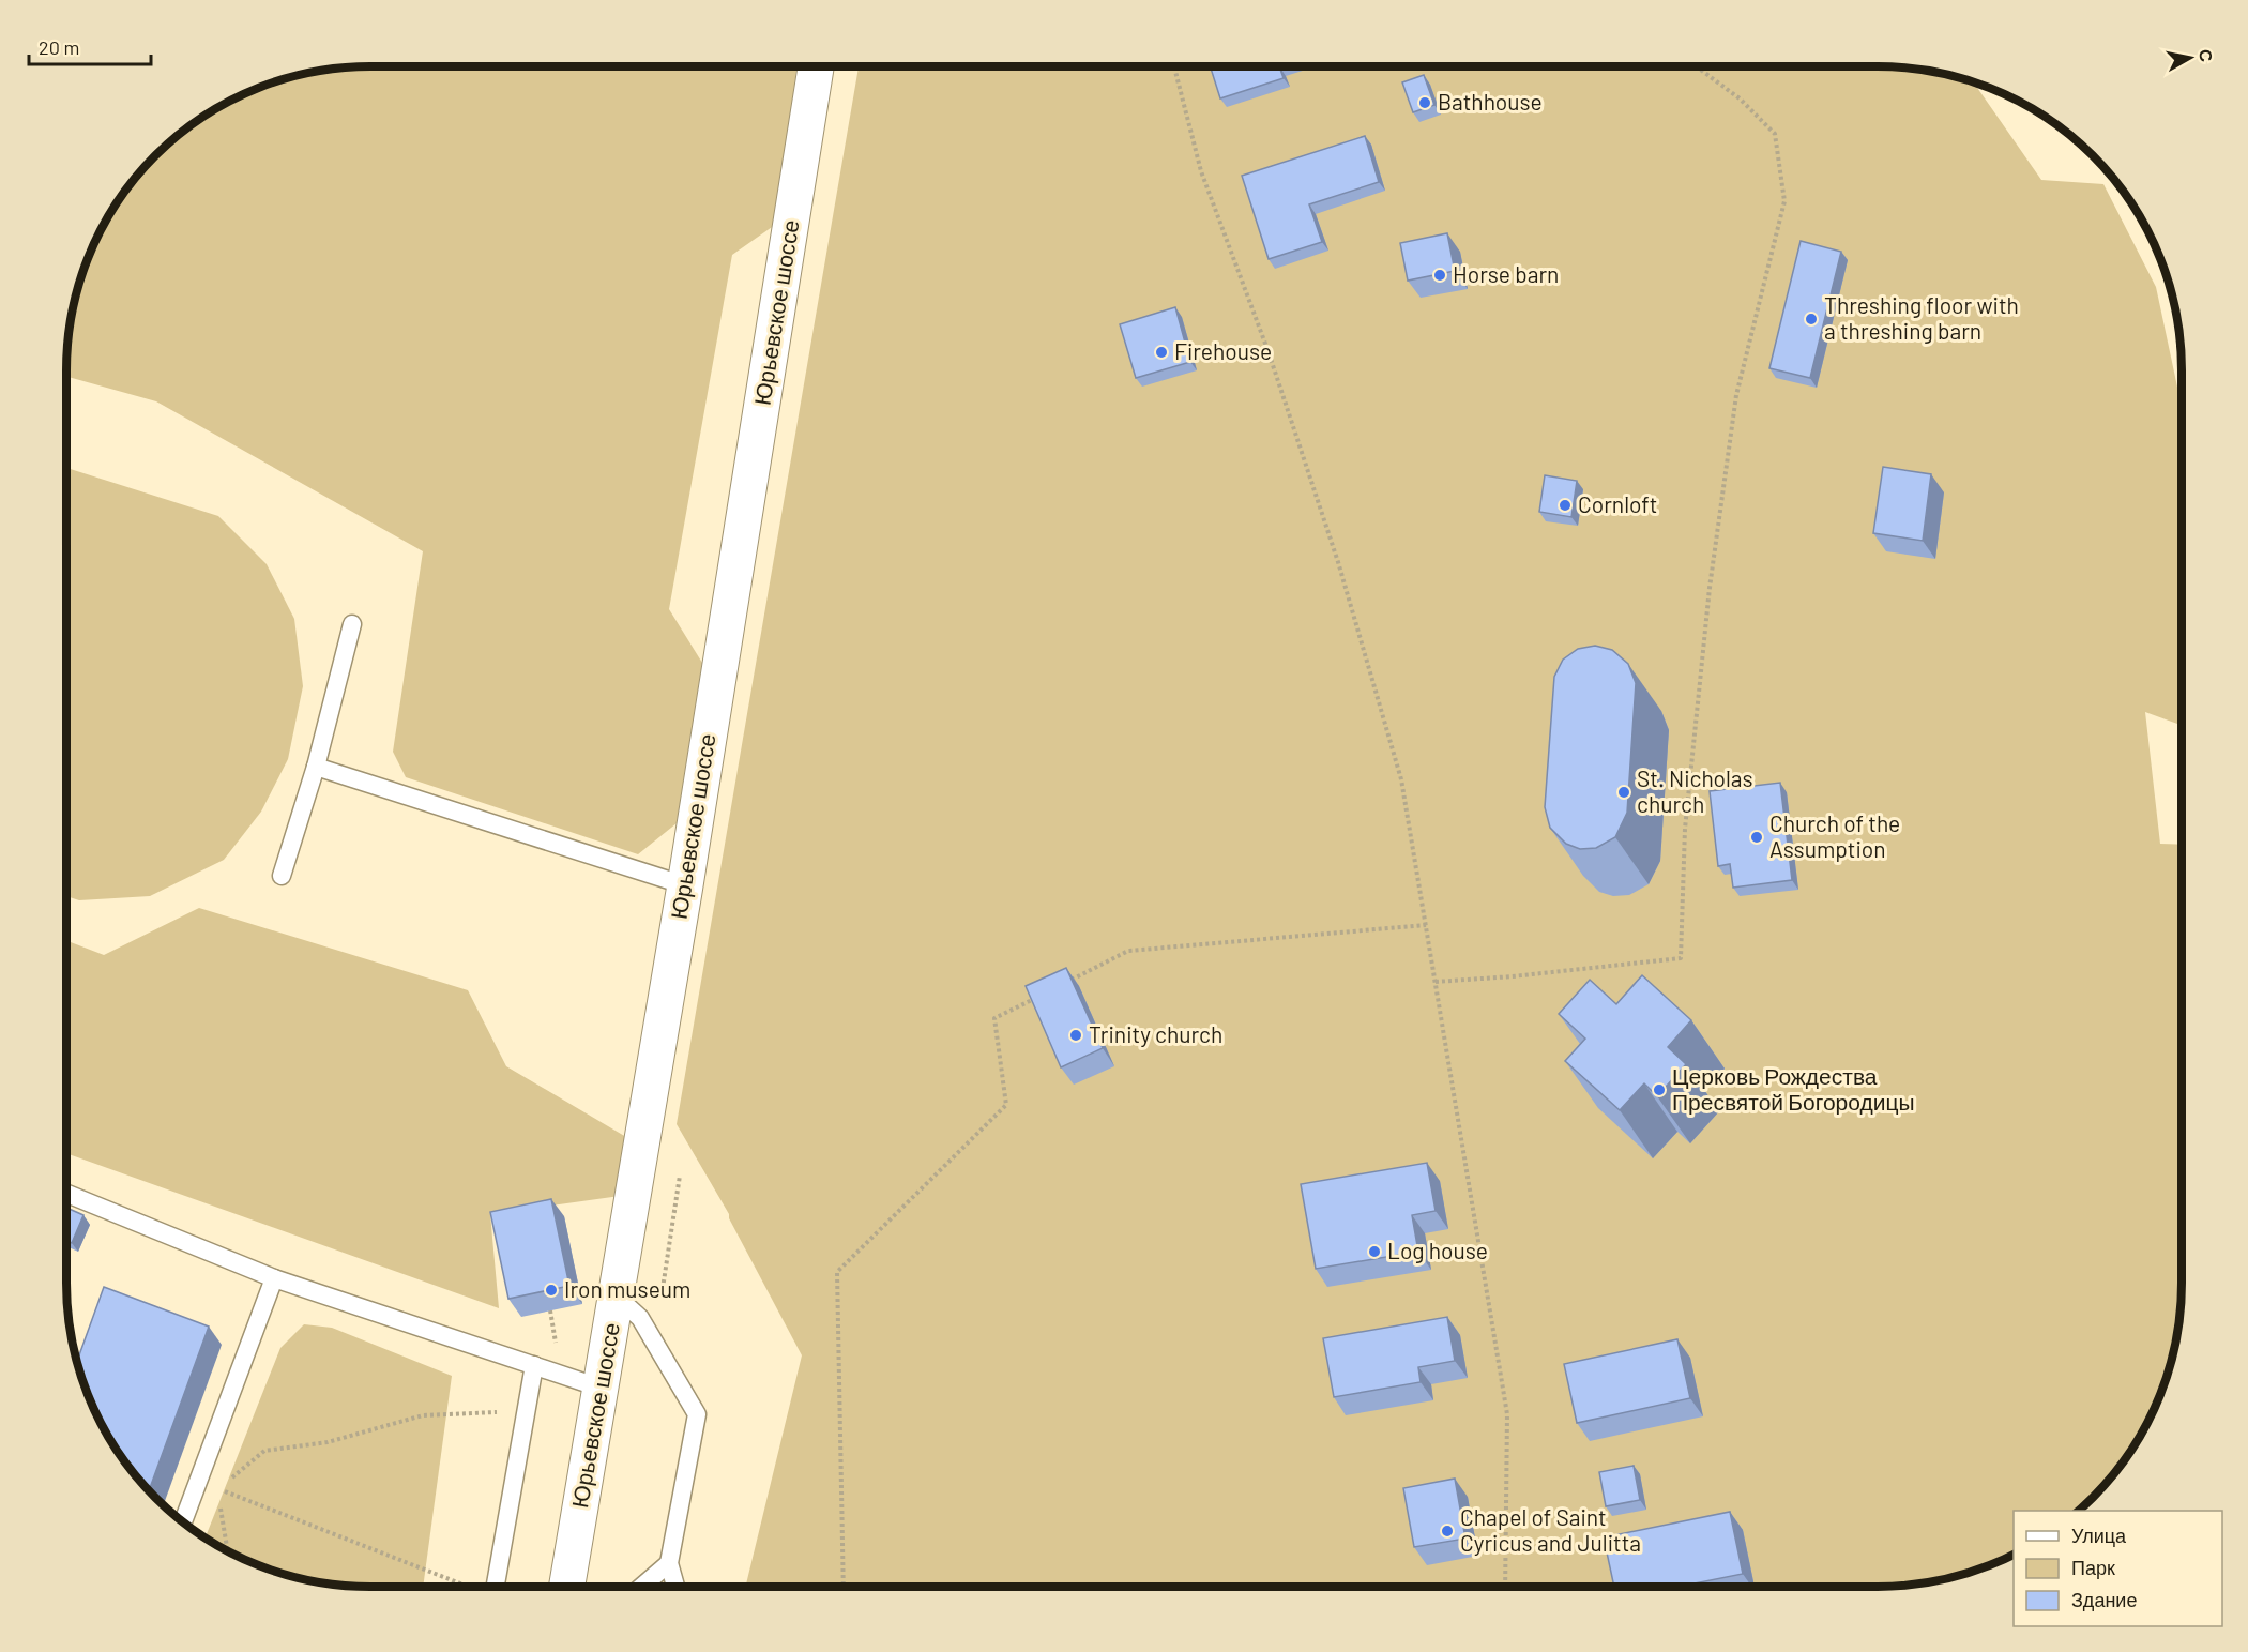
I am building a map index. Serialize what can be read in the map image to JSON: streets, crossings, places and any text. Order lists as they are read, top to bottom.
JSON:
{
  "streets": {
    "main road": ["Юрьевское шоссе"]
  },
  "places": [
    "Bathhouse",
    "Horse barn",
    "Threshing floor with a threshing barn",
    "Firehouse",
    "Cornloft",
    "St. Nicholas church",
    "Church of the Assumption",
    "Trinity church",
    "Церковь Рождества Пресвятой Богородицы",
    "Log house",
    "Iron museum",
    "Chapel of Saint Cyricus and Julitta"
  ],
  "legend": ["Улица", "Парк", "Здание"],
  "scale_bar": "20 m",
  "north": "right"
}
